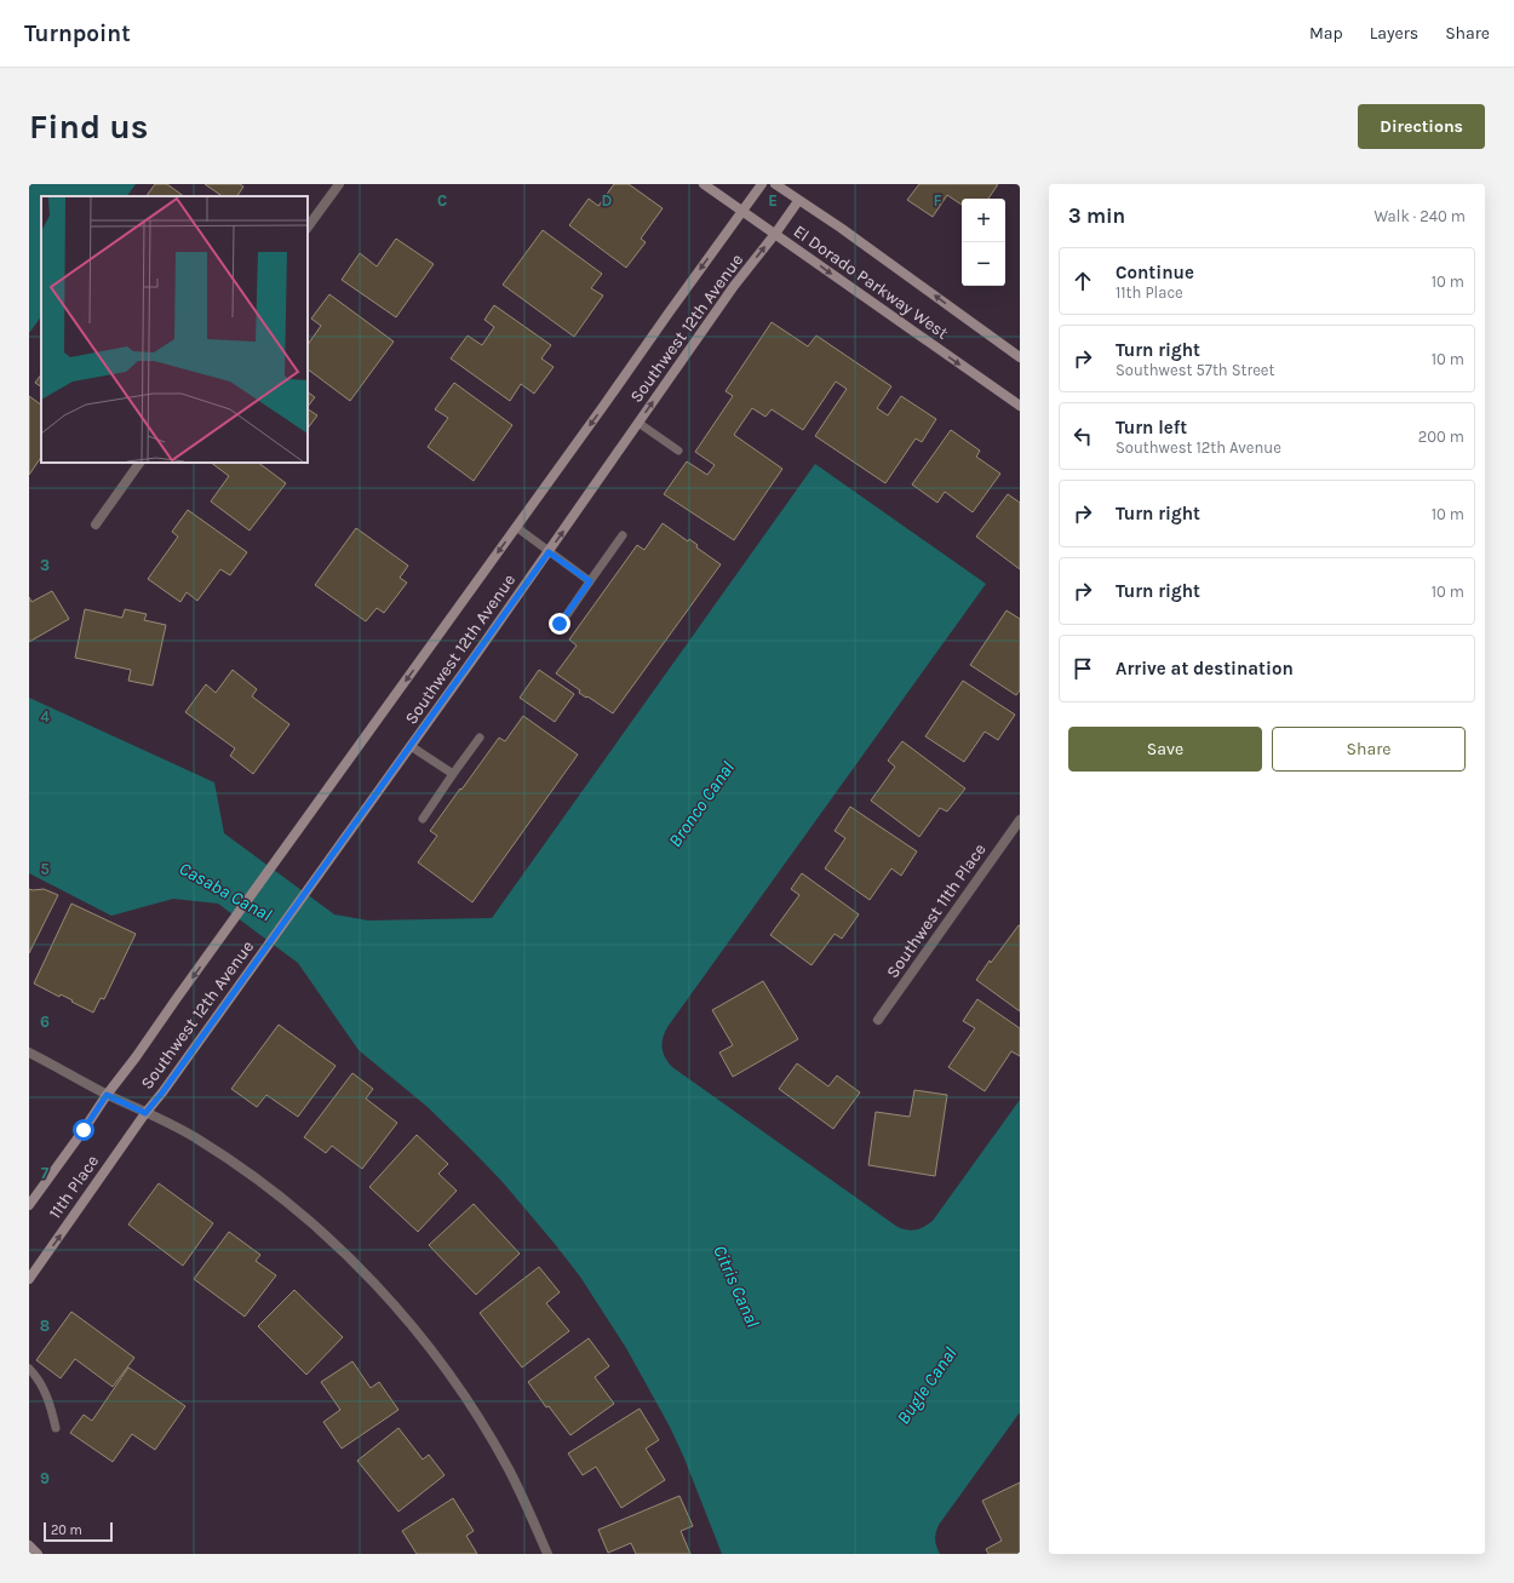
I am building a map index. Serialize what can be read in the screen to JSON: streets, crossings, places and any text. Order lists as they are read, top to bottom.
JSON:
{
  "streets": {
    "street": [
      "El Dorado Parkway West",
      "Southwest 12th Avenue",
      "Southwest 11th Place",
      "11th Place"
    ]
  },
  "crossings": [
    ["El Dorado Parkway West", "Southwest 12th Avenue"],
    ["Southwest 12th Avenue", "11th Place"]
  ],
  "water": [
    "Bronco Canal",
    "Casaba Canal",
    "Citris Canal",
    "Bugle Canal"
  ],
  "scale_bar": "20 m",
  "page": {
    "header": "Turnpoint",
    "nav": ["Map", "Layers", "Share"],
    "buttons": [
      "Directions",
      ["Save", "Share"]
    ],
    "title": "Find us",
    "heading": ["3 min", "Walk · 240 m"],
    "map_buttons": ["+", "−"],
    "list": [
      ["Continue", "11th Place", "10 m"],
      ["Turn right", "Southwest 57th Street", "10 m"],
      ["Turn left", "Southwest 12th Avenue", "200 m"],
      ["Turn right", "10 m"],
      ["Turn right", "10 m"],
      "Arrive at destination"
    ],
    "scale": "20 m"
  },
  "grid": {
    "columns": [
      "C",
      "D",
      "E",
      "F"
    ],
    "rows": [
      "3",
      "4",
      "5",
      "6",
      "7",
      "8",
      "9"
    ]
  }
}
